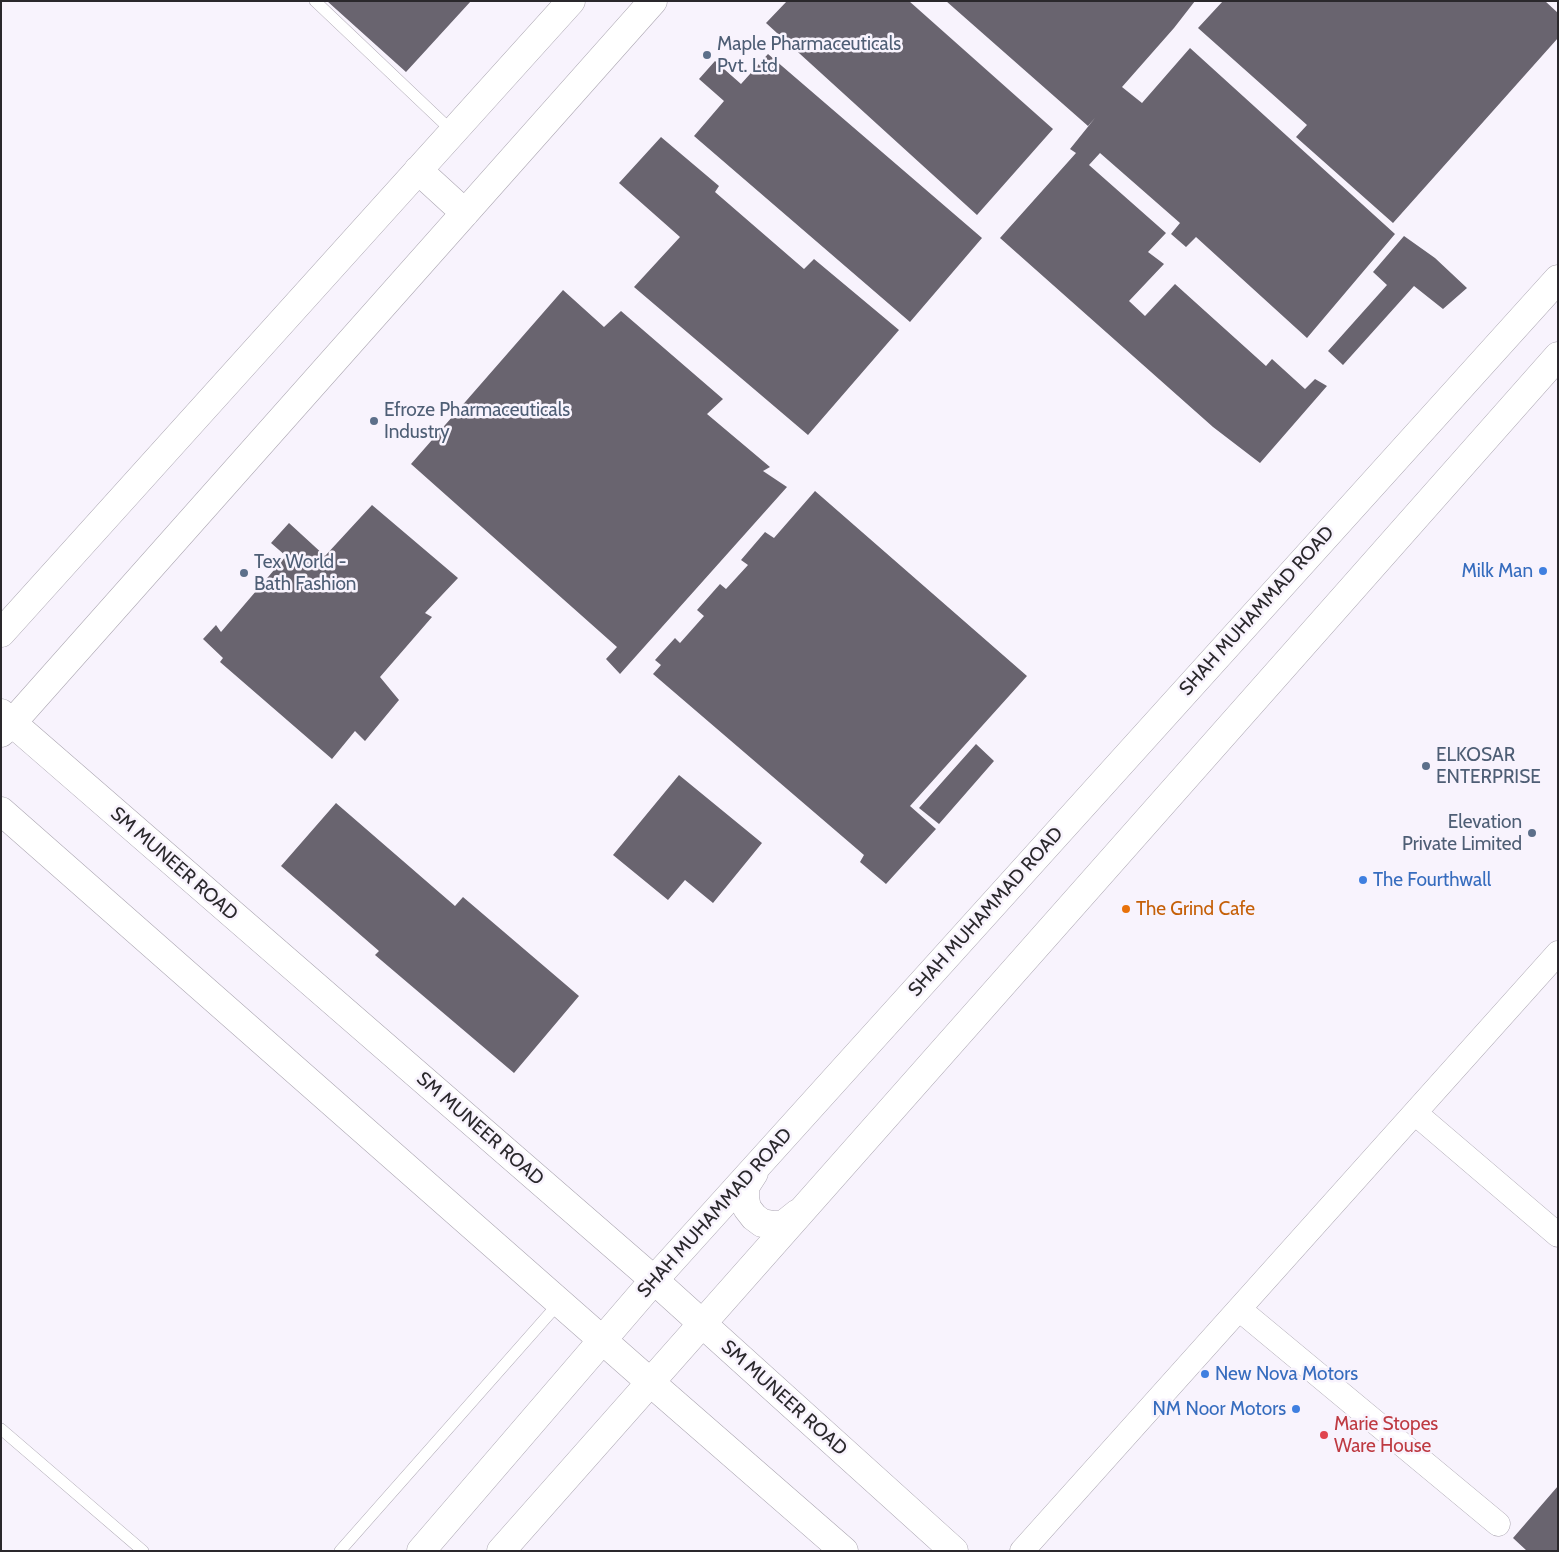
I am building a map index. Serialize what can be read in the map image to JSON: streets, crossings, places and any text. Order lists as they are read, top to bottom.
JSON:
{
  "streets": {
    "main road": ["SHAH MUHAMMAD ROAD", "SM MUNEER ROAD"]
  },
  "crossings": [
    ["SHAH MUHAMMAD ROAD", "SM MUNEER ROAD"]
  ],
  "places": [
    "Maple Pharmaceuticals Pvt. Ltd",
    "Efroze Pharmaceuticals Industry",
    "Milk Man",
    "Tex World - Bath Fashion",
    "ELKOSAR ENTERPRISE",
    "Elevation Private Limited",
    "The Fourthwall",
    "The Grind Cafe",
    "New Nova Motors",
    "NM Noor Motors",
    "Marie Stopes Ware House"
  ]
}
